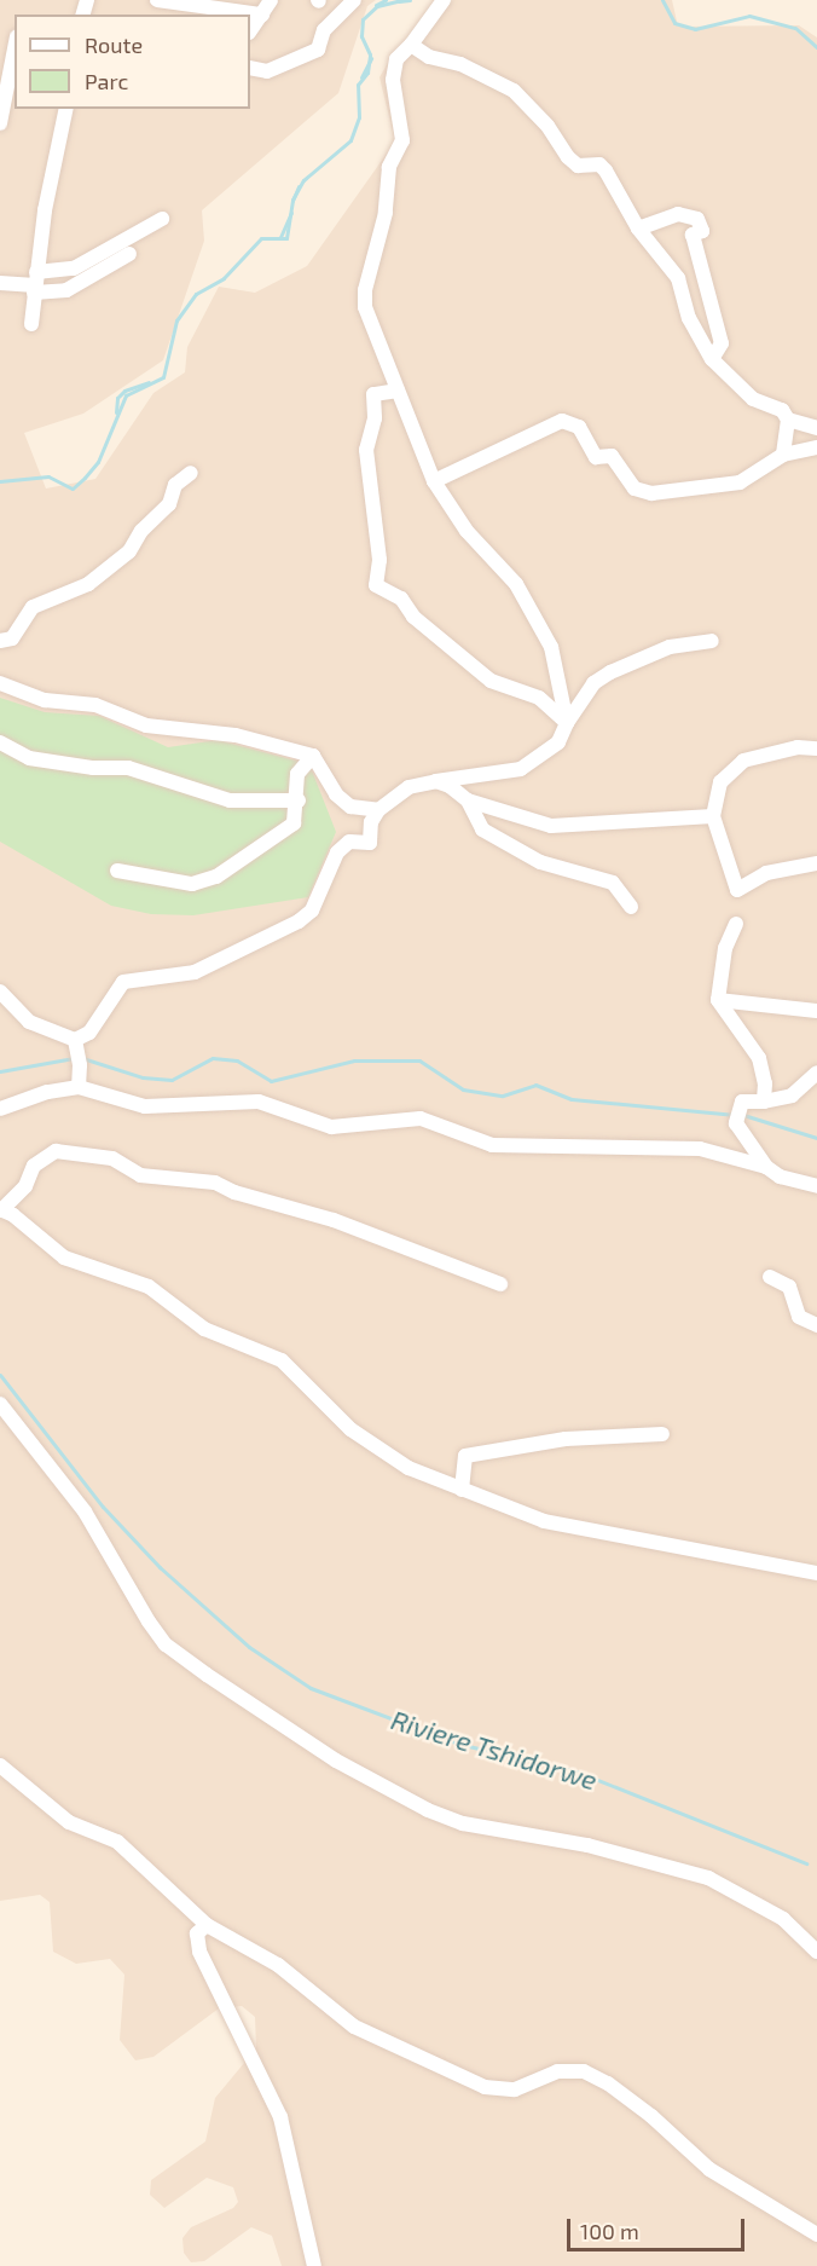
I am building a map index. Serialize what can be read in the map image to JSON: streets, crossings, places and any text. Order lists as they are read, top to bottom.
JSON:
{
  "water": ["Riviere Tshidorwe"],
  "legend": ["Route", "Parc"],
  "scale_bar": "100 m"
}
